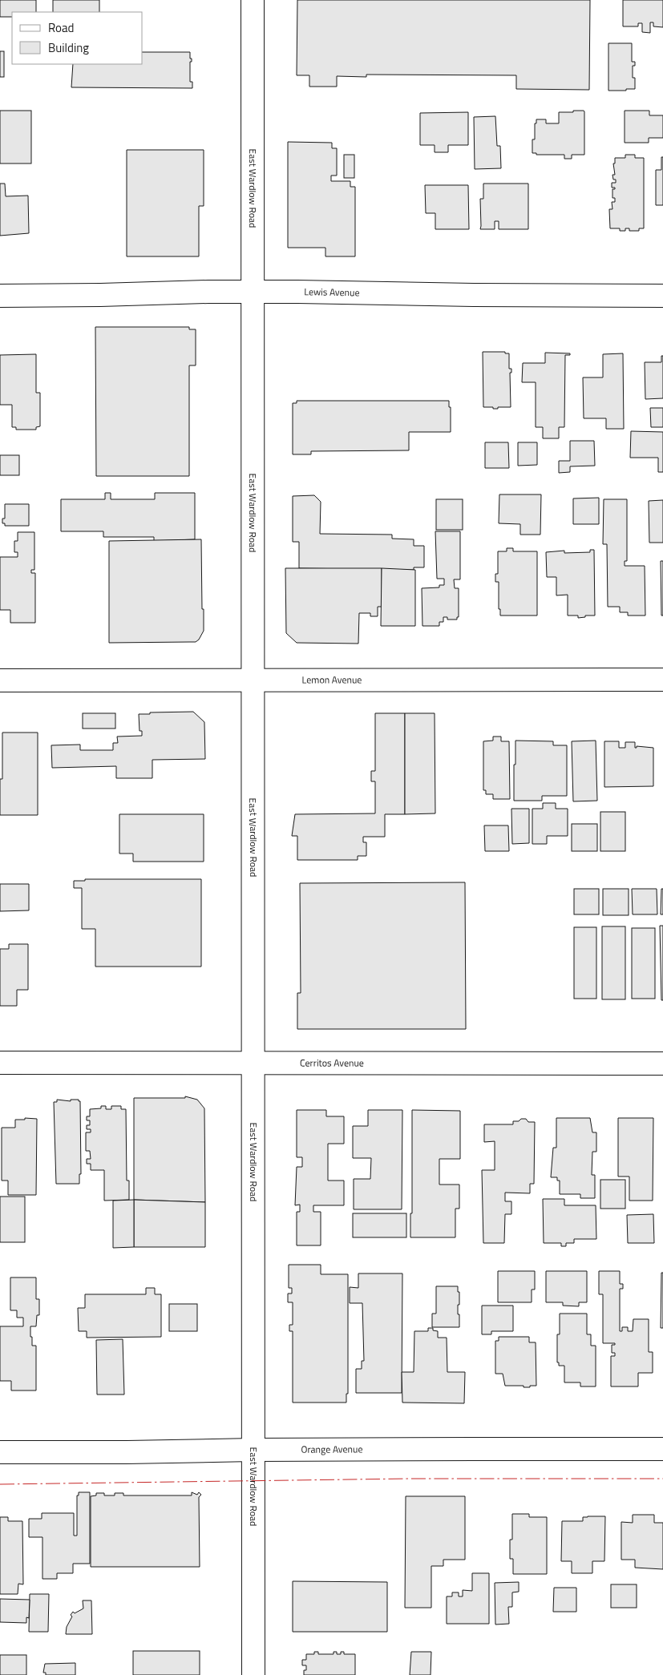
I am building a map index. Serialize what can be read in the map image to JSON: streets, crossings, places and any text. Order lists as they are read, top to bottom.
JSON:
{
  "streets": {
    "street": [
      "East Wardlow Road",
      "Lewis Avenue",
      "Lemon Avenue",
      "Cerritos Avenue",
      "Orange Avenue"
    ]
  },
  "crossings": [
    ["East Wardlow Road", "Lewis Avenue"],
    ["East Wardlow Road", "Lemon Avenue"],
    ["East Wardlow Road", "Cerritos Avenue"],
    ["East Wardlow Road", "Orange Avenue"]
  ],
  "legend": ["Road", "Building"]
}
